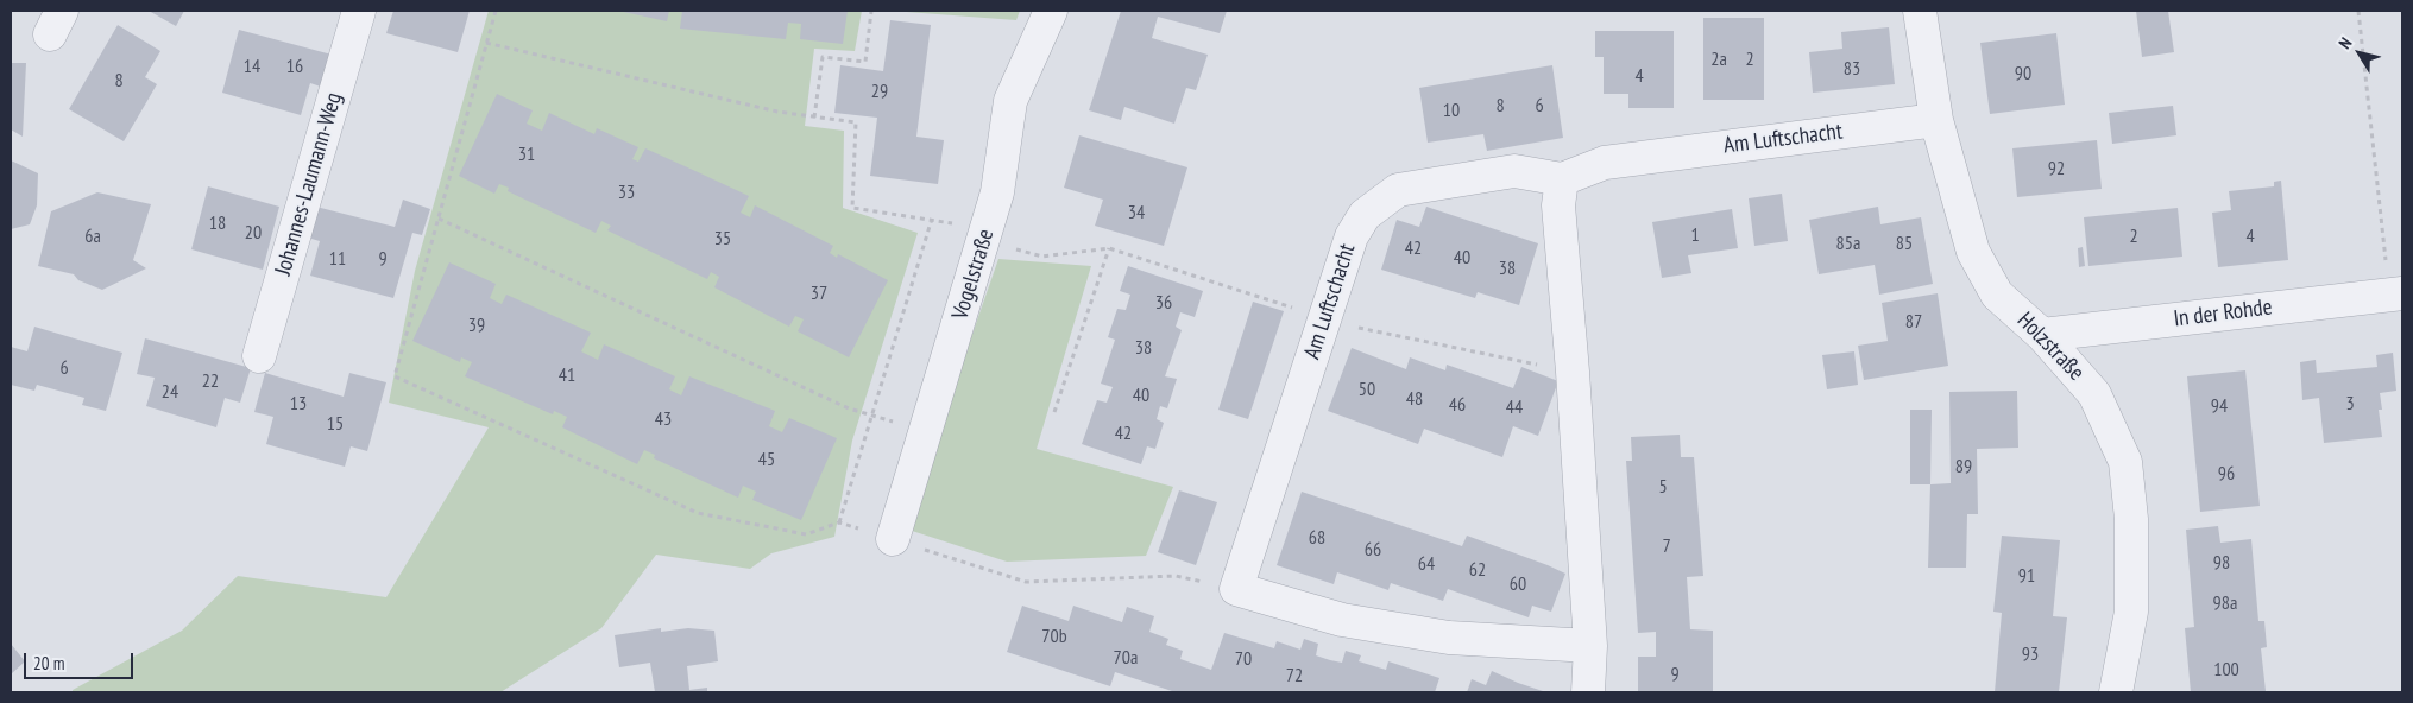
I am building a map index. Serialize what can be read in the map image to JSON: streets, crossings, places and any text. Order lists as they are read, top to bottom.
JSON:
{
  "streets": {
    "street": [
      "Am Luftschacht",
      "Johannes-Laumann-Weg",
      "Vogelstraße",
      "In der Rohde",
      "Holzstraße"
    ]
  },
  "crossings": [
    ["Am Luftschacht", "Holzstraße"],
    ["In der Rohde", "Holzstraße"]
  ],
  "house_numbers": [
    "2a",
    "2",
    "14",
    "16",
    "83",
    "90",
    "4",
    "8",
    "29",
    "8",
    "6",
    "10",
    "31",
    "92",
    "33",
    "34",
    "18",
    "20",
    "1",
    "6a",
    "2",
    "4",
    "35",
    "85a",
    "85",
    "42",
    "40",
    "11",
    "9",
    "38",
    "37",
    "36",
    "87",
    "39",
    "38",
    "6",
    "41",
    "22",
    "50",
    "24",
    "40",
    "48",
    "13",
    "3",
    "46",
    "94",
    "44",
    "43",
    "15",
    "42",
    "45",
    "89",
    "96",
    "5",
    "68",
    "7",
    "66",
    "98",
    "64",
    "62",
    "91",
    "60",
    "98a",
    "70b",
    "93",
    "70a",
    "70",
    "100",
    "9",
    "72"
  ],
  "scale_bar": "20 m",
  "north": "top left"
}
